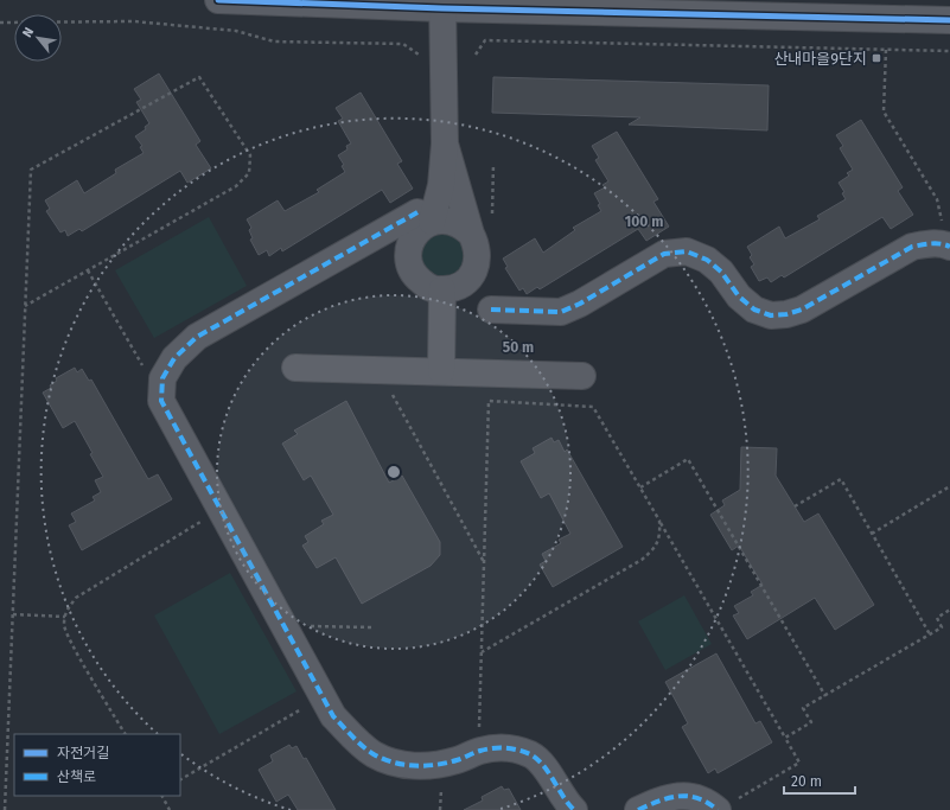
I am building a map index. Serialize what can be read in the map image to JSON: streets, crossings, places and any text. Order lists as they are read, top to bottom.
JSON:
{
  "places": {
    "transit": ["산내마을9단지"]
  },
  "legend": ["자전거길", "산책로"],
  "scale_bar": "20 m",
  "north": "top left",
  "rings": ["100 m", "50 m"]
}
